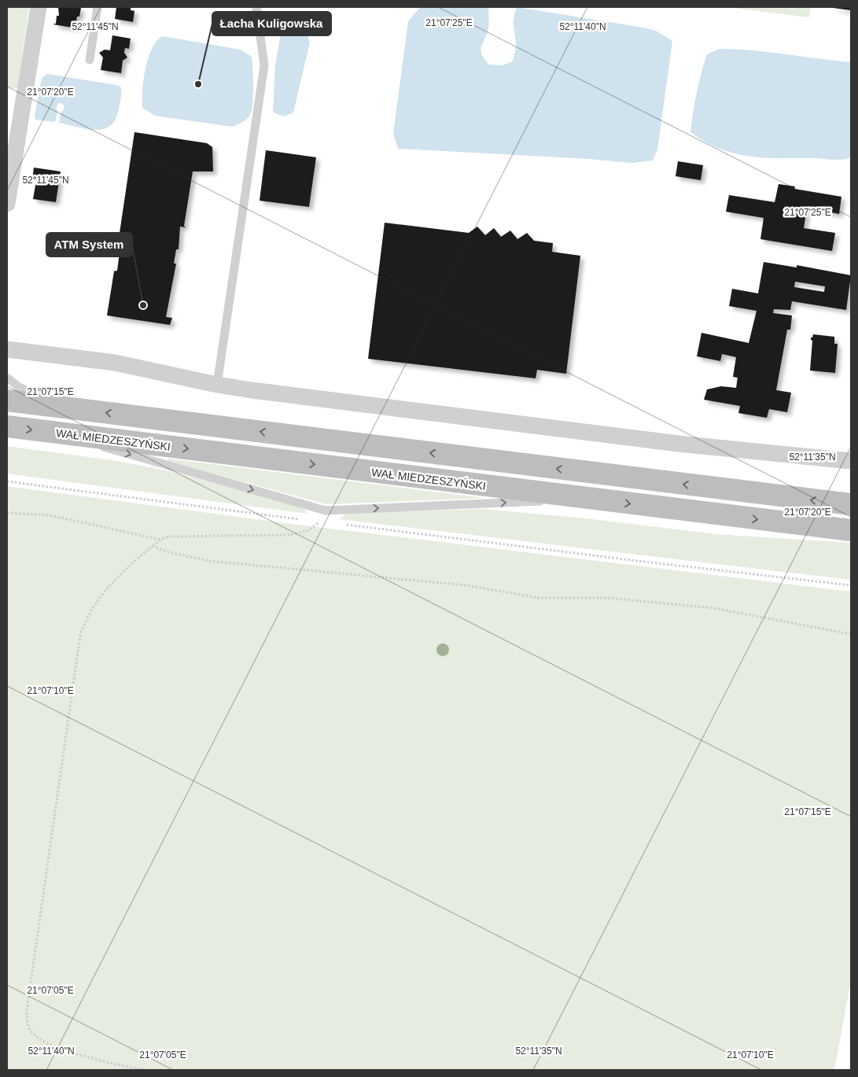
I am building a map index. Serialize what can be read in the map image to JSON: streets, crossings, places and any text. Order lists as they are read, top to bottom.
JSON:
{
  "streets": {
    "main road": ["WAŁ MIEDZESZYŃSKI"]
  },
  "places": ["Łacha Kuligowska", "ATM System"],
  "coordinates": [
    "21°07'25\"E",
    "52°11'45\"N",
    "52°11'40\"N",
    "21°07'20\"E",
    "21°07'15\"E",
    "52°11'35\"N",
    "21°07'10\"E",
    "21°07'05\"E"
  ]
}
